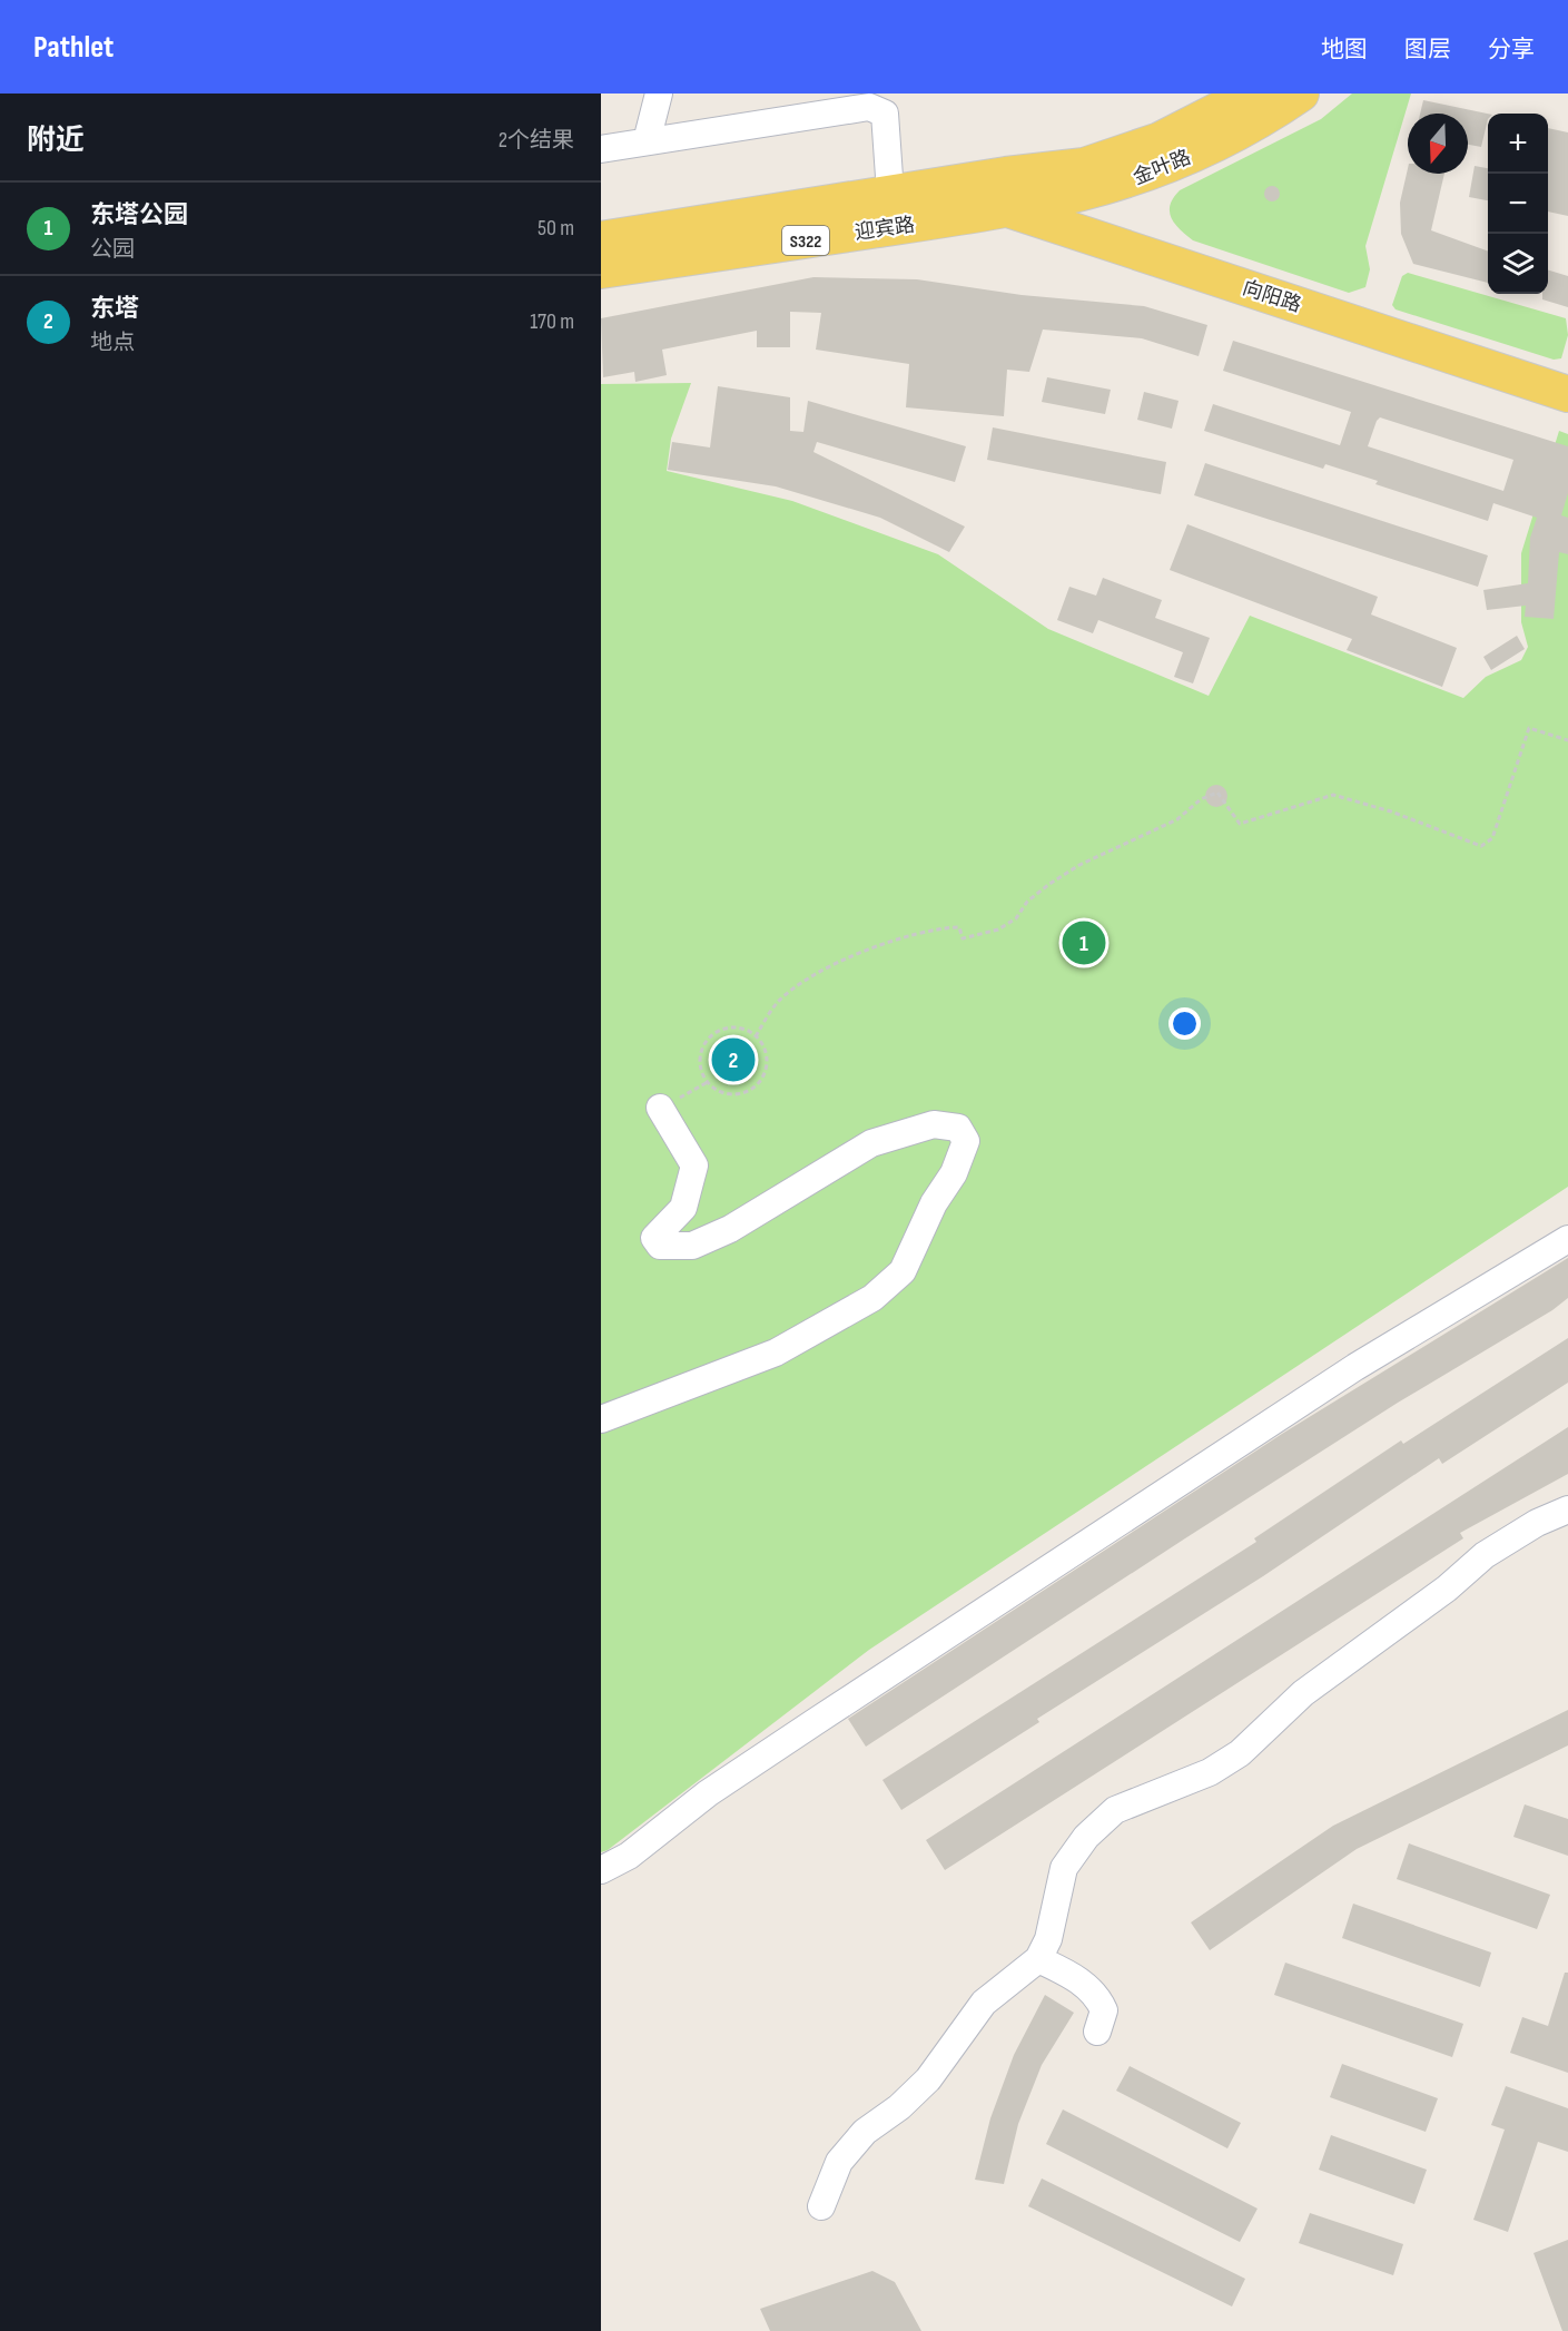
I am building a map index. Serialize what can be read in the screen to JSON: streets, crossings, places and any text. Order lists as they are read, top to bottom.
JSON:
{
  "streets": {
    "main road": [
      "金叶路",
      "迎宾路",
      "S322",
      "向阳路"
    ]
  },
  "crossings": [
    ["金叶路", "迎宾路"],
    ["金叶路", "向阳路"],
    ["迎宾路", "向阳路"]
  ],
  "north": "bottom",
  "page": {
    "header": "Pathlet",
    "nav": ["地图", "图层", "分享"],
    "heading": ["附近", "2个结果"],
    "map_buttons": ["+", "−"],
    "list": [
      {
        "mark": "1",
        "name": "东塔公园",
        "note": "公园",
        "value": "50 m"
      },
      {
        "mark": "2",
        "name": "东塔",
        "note": "地点",
        "value": "170 m"
      }
    ],
    "pins": ["1", "2"]
  }
}
